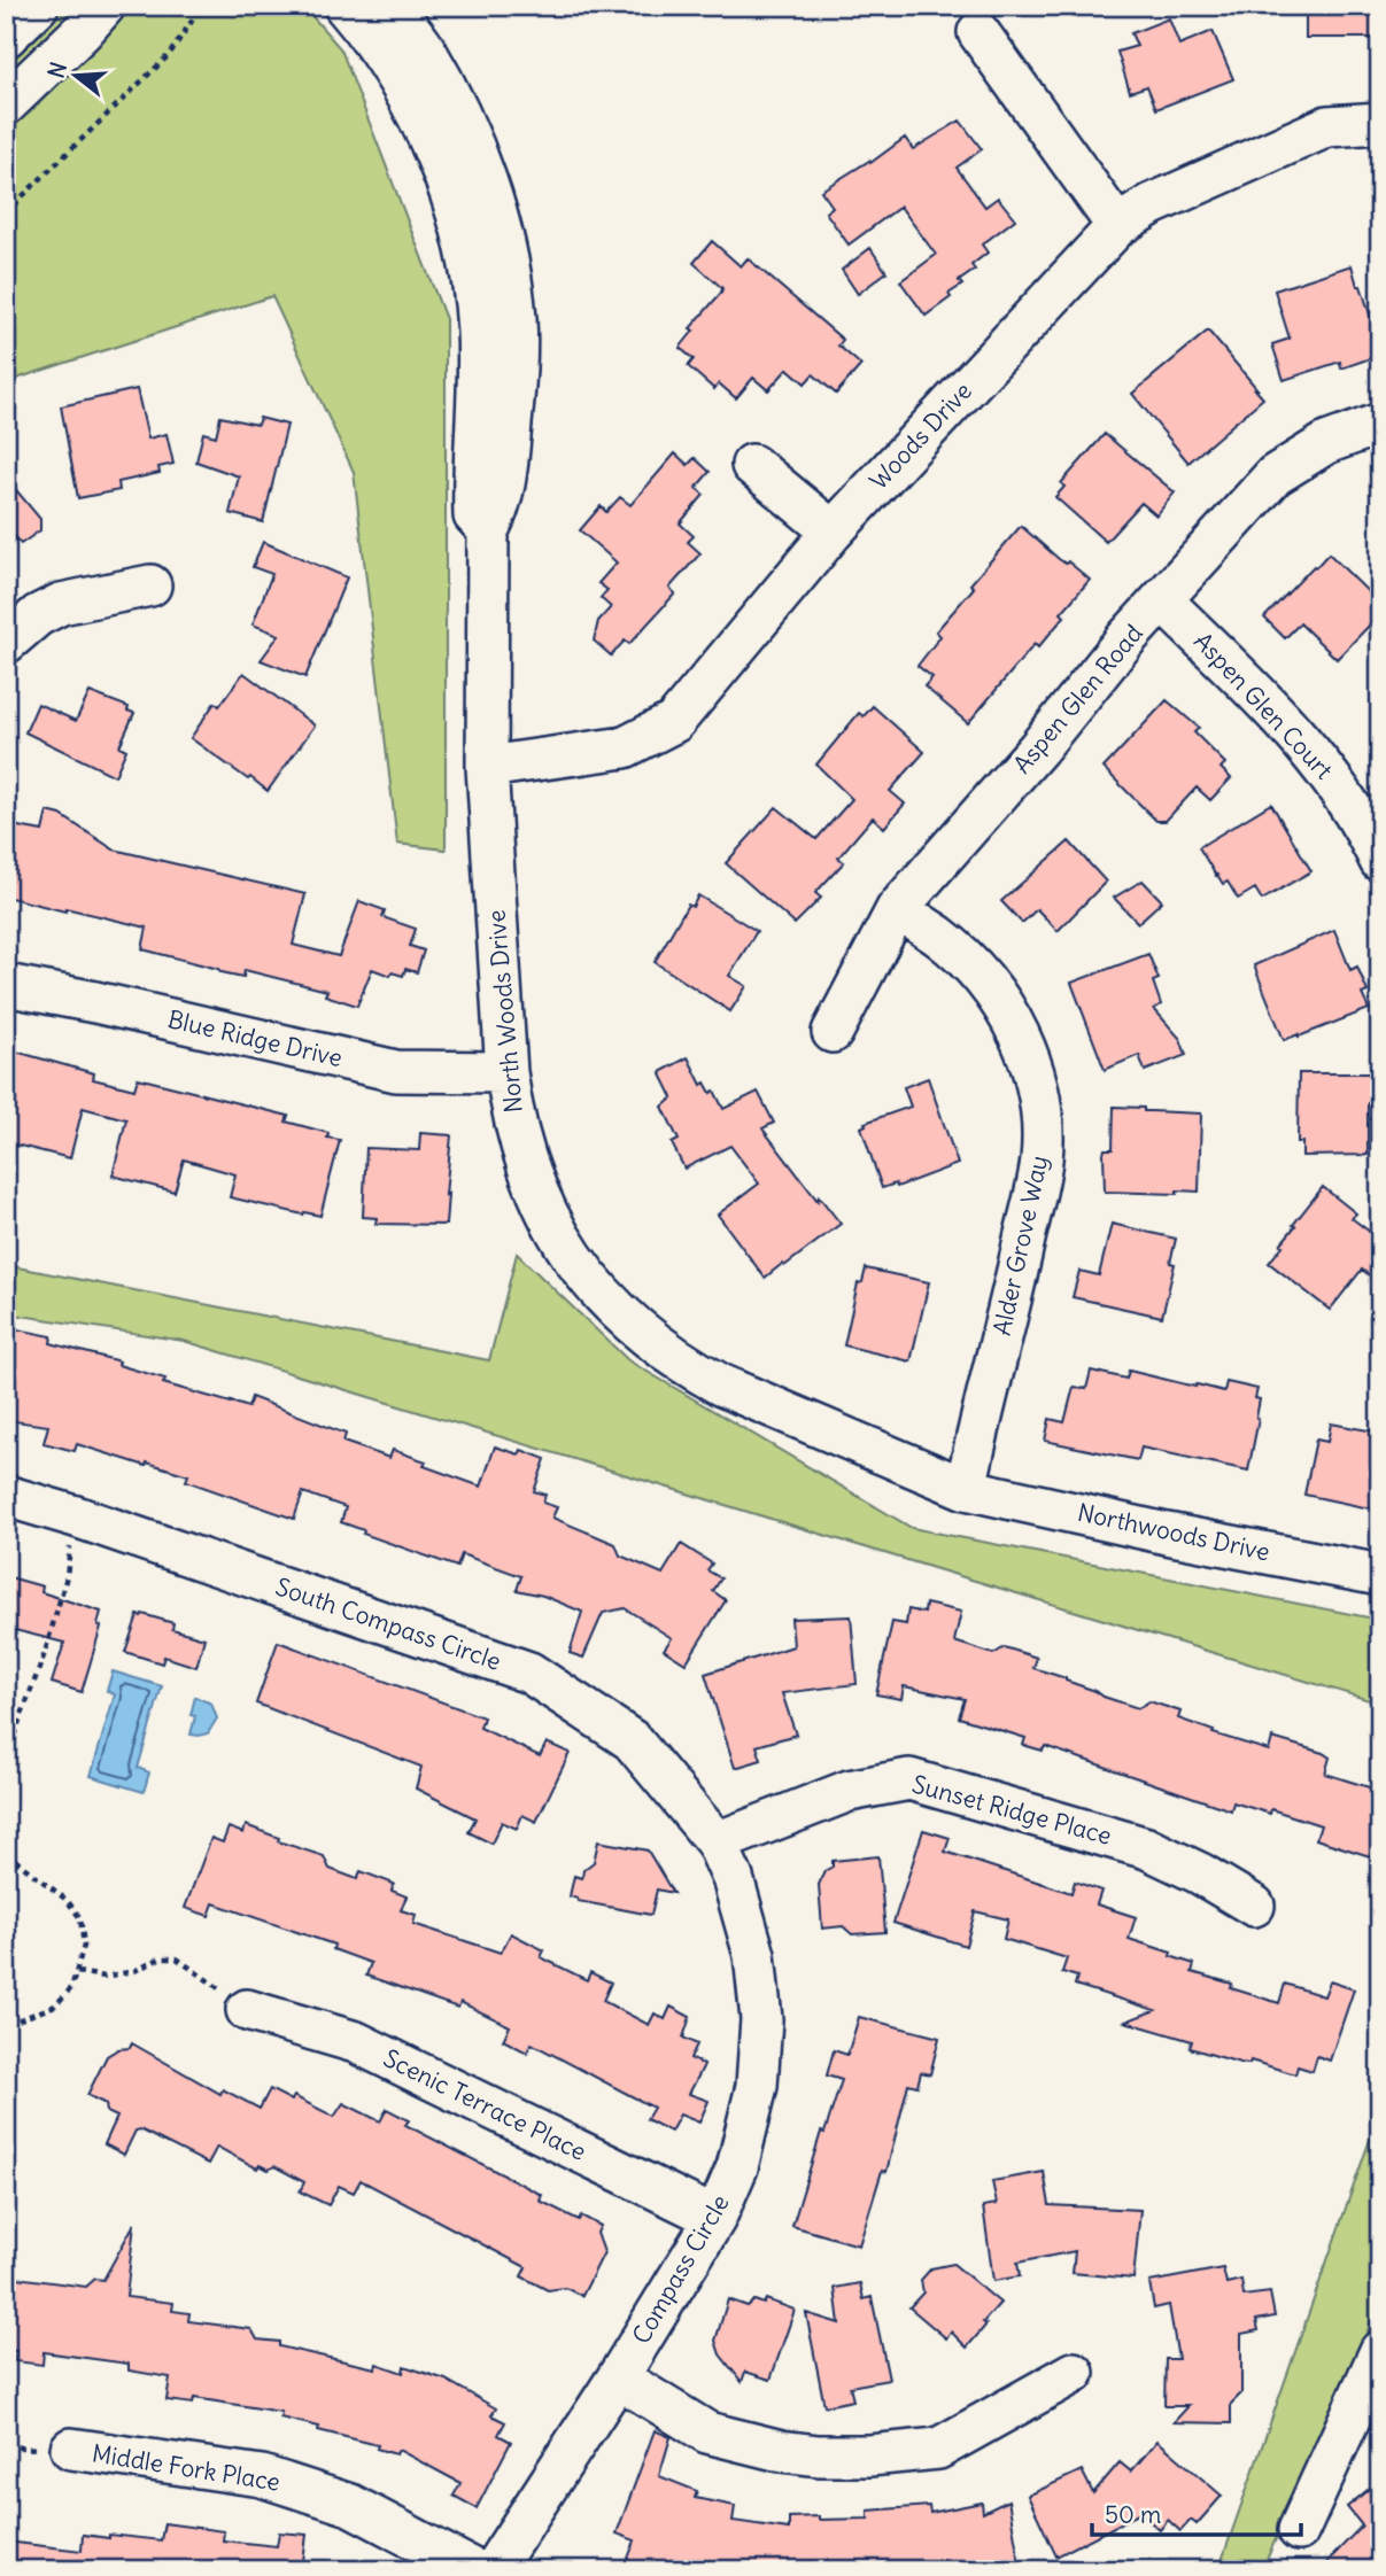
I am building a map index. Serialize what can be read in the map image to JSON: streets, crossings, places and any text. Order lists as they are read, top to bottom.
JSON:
{
  "streets": {
    "street": [
      "Woods Drive",
      "Aspen Glen Road",
      "Aspen Glen Court",
      "North Woods Drive",
      "Blue Ridge Drive",
      "Alder Grove Way",
      "Northwoods Drive",
      "South Compass Circle",
      "Sunset Ridge Place",
      "Scenic Terrace Place",
      "Compass Circle",
      "Middle Fork Place"
    ]
  },
  "crossings": [
    ["Woods Drive", "North Woods Drive"],
    ["Aspen Glen Road", "Aspen Glen Court"],
    ["Aspen Glen Road", "Alder Grove Way"],
    ["North Woods Drive", "Blue Ridge Drive"],
    ["North Woods Drive", "Alder Grove Way"],
    ["North Woods Drive", "Northwoods Drive"],
    ["Alder Grove Way", "Northwoods Drive"],
    ["South Compass Circle", "Sunset Ridge Place"],
    ["South Compass Circle", "Compass Circle"],
    ["Sunset Ridge Place", "Compass Circle"],
    ["Scenic Terrace Place", "Compass Circle"]
  ],
  "scale_bar": "50 m",
  "north": "left"
}
